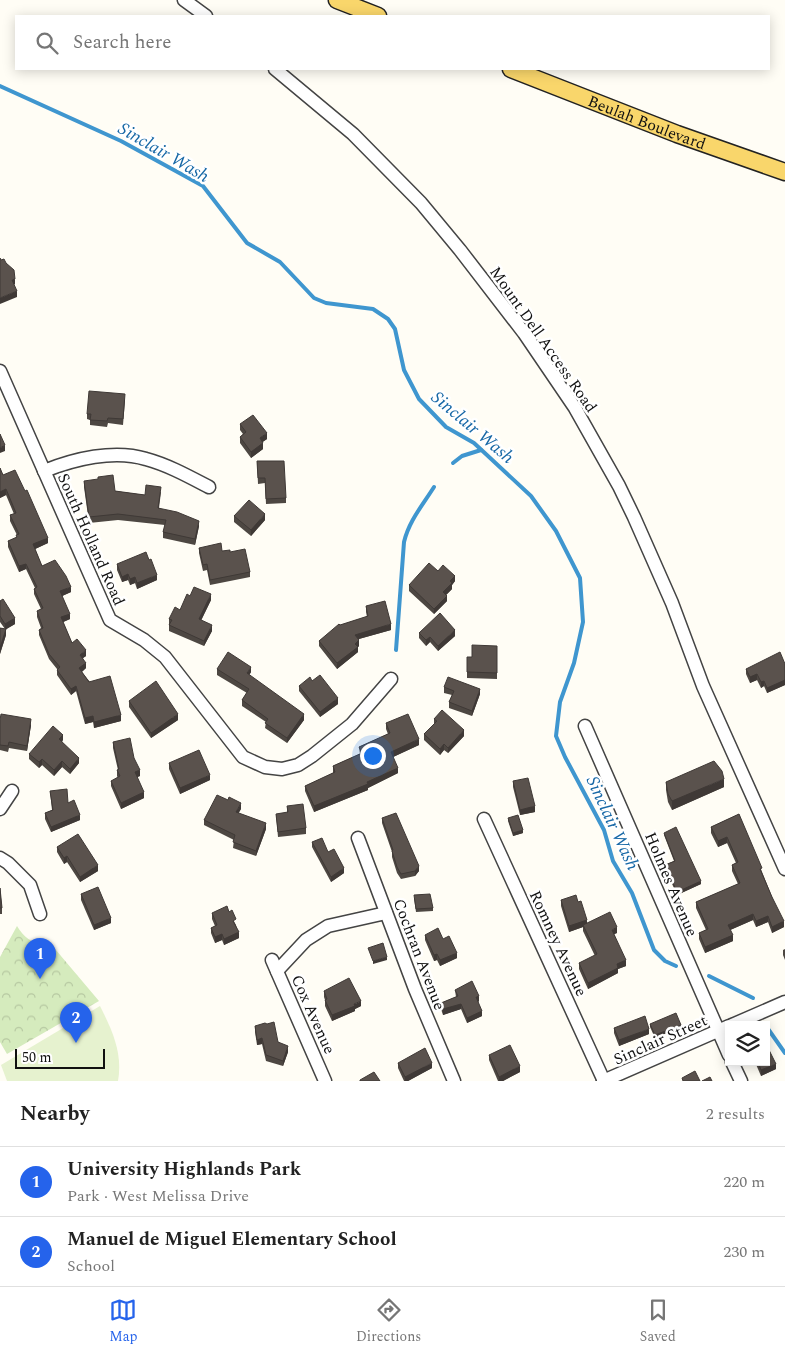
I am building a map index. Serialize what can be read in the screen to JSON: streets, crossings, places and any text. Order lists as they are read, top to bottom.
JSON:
{
  "streets": {
    "main road": ["Beulah Boulevard"],
    "street": [
      "Mount Dell Access Road",
      "South Holland Road",
      "Holmes Avenue",
      "Romney Avenue",
      "Cochran Avenue",
      "Cox Avenue",
      "Sinclair Street"
    ]
  },
  "crossings": [
    ["Romney Avenue", "Sinclair Street"],
    ["Cochran Avenue", "Cox Avenue"]
  ],
  "water": ["Sinclair Wash"],
  "scale_bar": "50 m",
  "page": {
    "search": "Search here",
    "pins": ["1", "2"],
    "scale": "50 m",
    "heading": ["Nearby", "2 results"],
    "list": [
      {
        "mark": "1",
        "name": "University Highlands Park",
        "note": "Park · West Melissa Drive",
        "value": "220 m"
      },
      {
        "mark": "2",
        "name": "Manuel de Miguel Elementary School",
        "note": "School",
        "value": "230 m"
      }
    ],
    "nav": ["Map", "Directions", "Saved"]
  }
}
